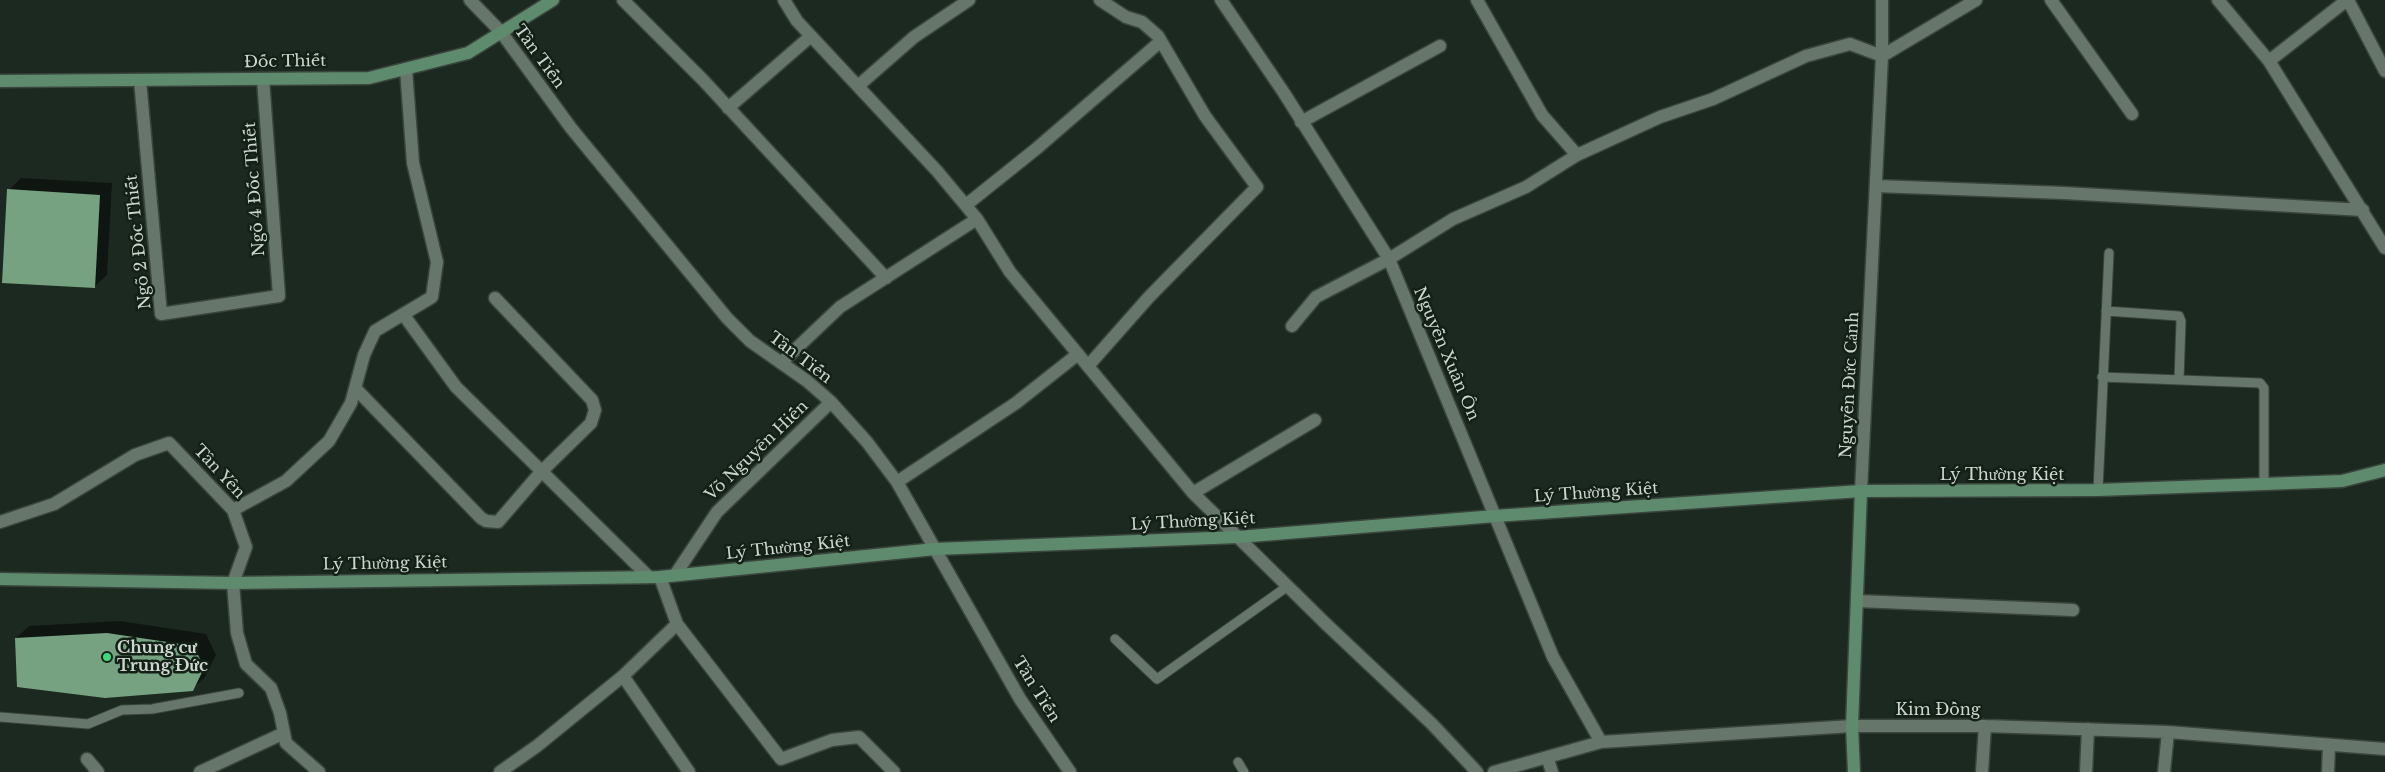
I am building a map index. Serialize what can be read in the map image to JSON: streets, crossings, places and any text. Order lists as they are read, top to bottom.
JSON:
{
  "streets": {
    "street": [
      "Tân Tiến",
      "Đốc Thiết",
      "Ngõ 4 Đốc Thiết",
      "Ngõ 2 Đốc Thiết",
      "Nguyễn Xuân Ôn",
      "Nguyễn Đức Cảnh",
      "Võ Nguyên Hiến",
      "Tân Yên",
      "Lý Thường Kiệt",
      "Kim Đồng"
    ]
  },
  "crossings": [
    ["Tân Tiến", "Đốc Thiết"],
    ["Tân Tiến", "Võ Nguyên Hiến"],
    ["Tân Tiến", "Lý Thường Kiệt"],
    ["Đốc Thiết", "Ngõ 4 Đốc Thiết"],
    ["Đốc Thiết", "Ngõ 2 Đốc Thiết"],
    ["Ngõ 4 Đốc Thiết", "Ngõ 2 Đốc Thiết"],
    ["Nguyễn Xuân Ôn", "Lý Thường Kiệt"],
    ["Nguyễn Xuân Ôn", "Kim Đồng"],
    ["Nguyễn Đức Cảnh", "Lý Thường Kiệt"],
    ["Nguyễn Đức Cảnh", "Kim Đồng"],
    ["Võ Nguyên Hiến", "Lý Thường Kiệt"],
    ["Tân Yên", "Lý Thường Kiệt"]
  ],
  "places": ["Chung cư Trung Đức"]
}
